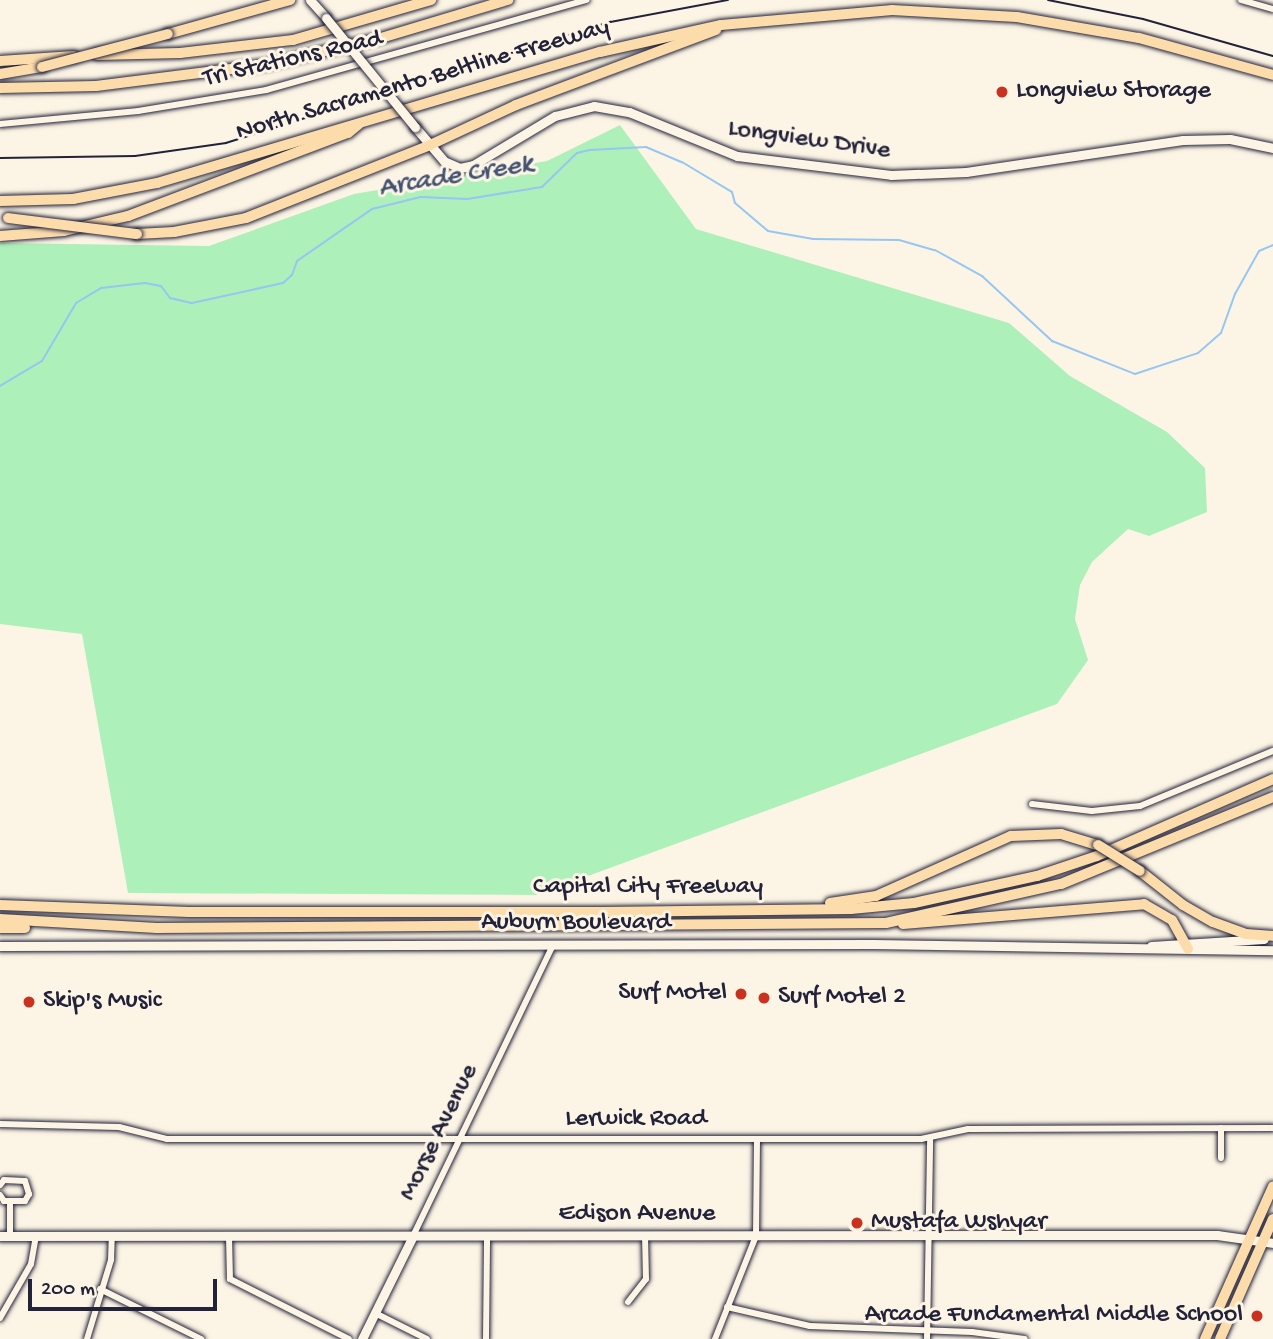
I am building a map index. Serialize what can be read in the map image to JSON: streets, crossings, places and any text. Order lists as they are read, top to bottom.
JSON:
{
  "streets": {
    "highway": ["North Sacramento Beltline Freeway", "Capital City Freeway"],
    "street": [
      "Tri Stations Road",
      "Longview Drive",
      "Auburn Boulevard",
      "Lerwick Road",
      "Morse Avenue",
      "Edison Avenue"
    ]
  },
  "crossings": [
    ["Auburn Boulevard", "Morse Avenue"],
    ["Lerwick Road", "Morse Avenue"],
    ["Morse Avenue", "Edison Avenue"]
  ],
  "water": ["Arcade Creek"],
  "places": [
    "Longview Storage",
    "Surf Motel",
    "Surf Motel 2",
    "Skip's Music",
    "Mustafa Wshyar",
    "Arcade Fundamental Middle School"
  ],
  "scale_bar": "200 m"
}
